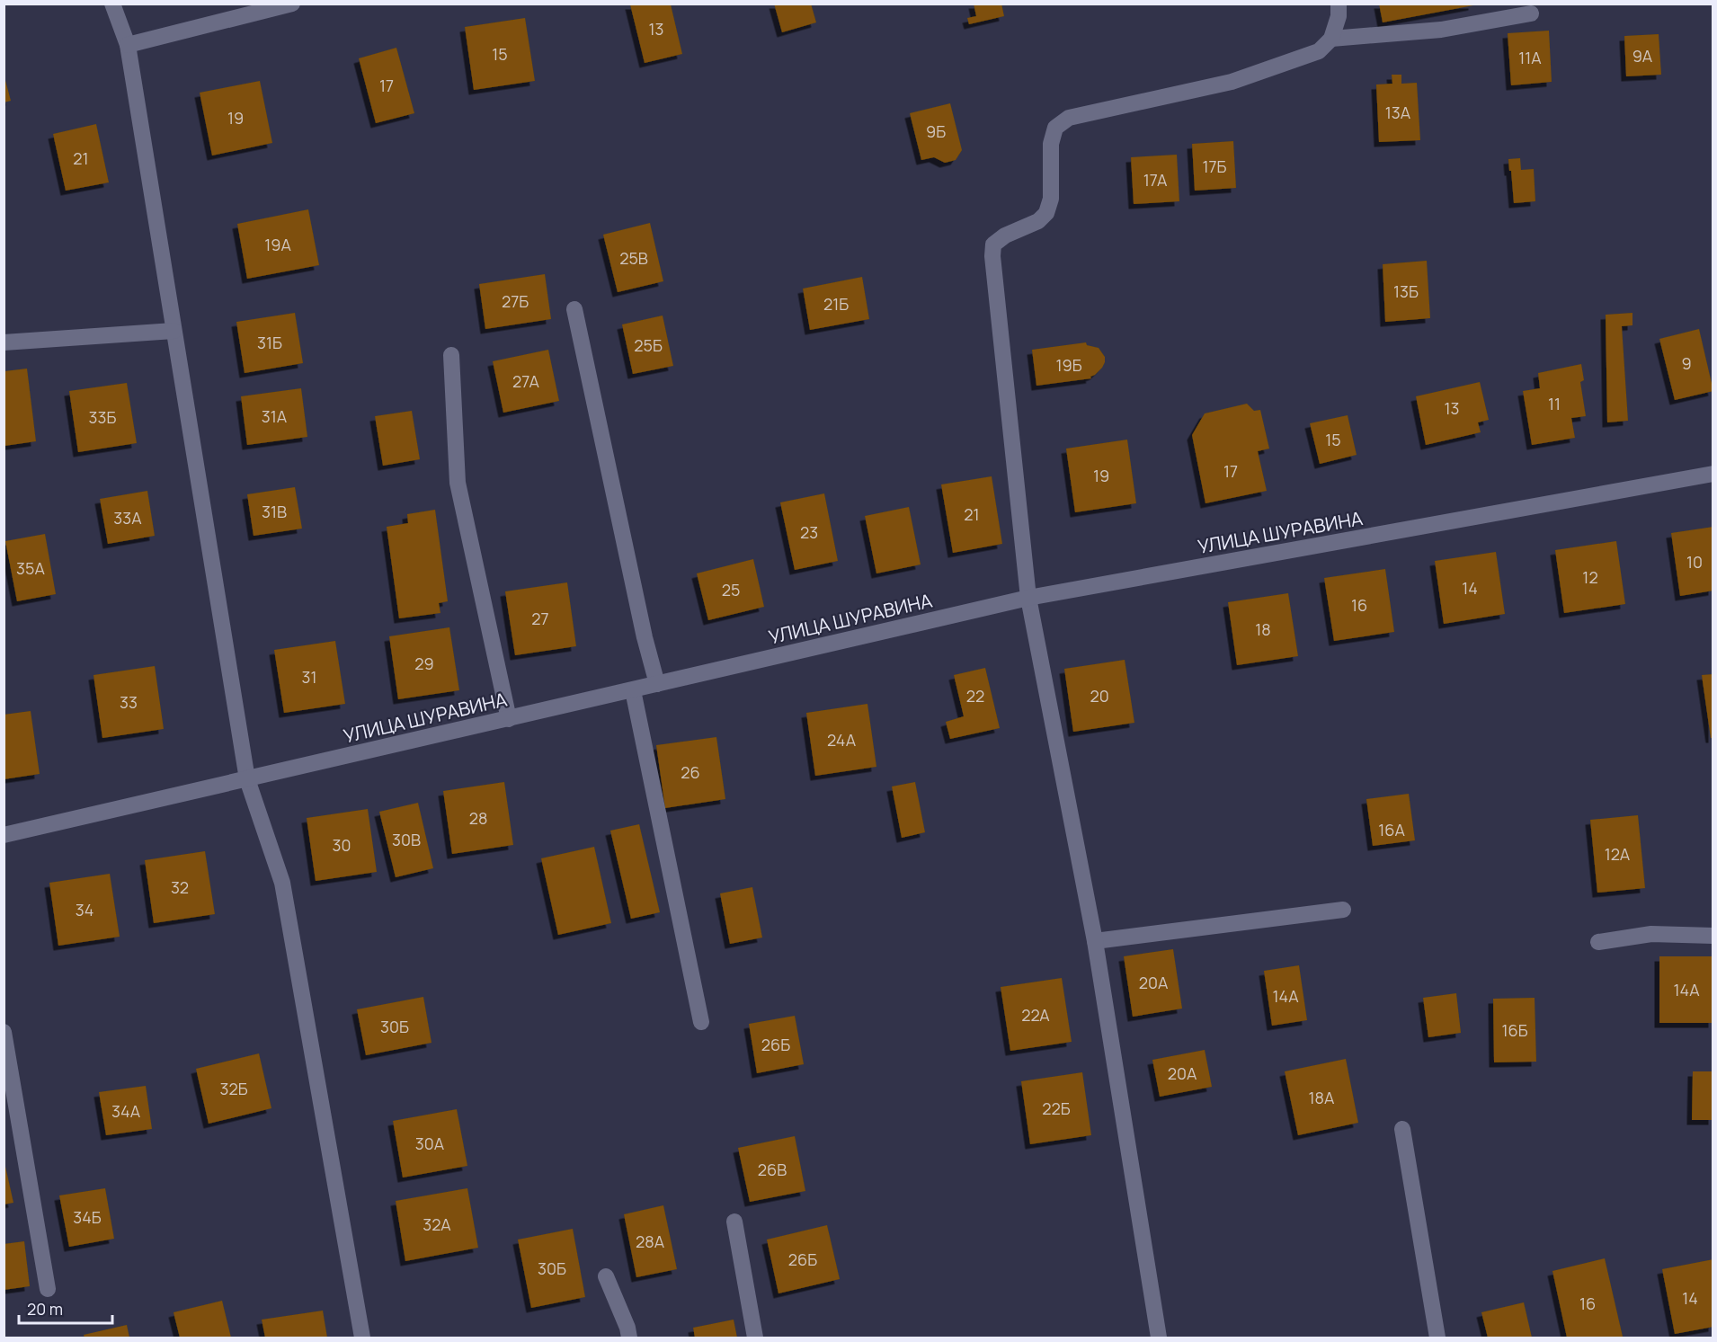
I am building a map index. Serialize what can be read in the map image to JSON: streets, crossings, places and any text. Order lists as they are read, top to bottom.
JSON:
{
  "streets": {
    "street": ["УЛИЦА ШУРАВИНА"]
  },
  "house_numbers": [
    "13",
    "15",
    "9А",
    "11А",
    "17",
    "13А",
    "19",
    "9Б",
    "21",
    "17Б",
    "17А",
    "19А",
    "25В",
    "13Б",
    "27Б",
    "21Б",
    "31Б",
    "25Б",
    "9",
    "19Б",
    "27А",
    "11",
    "13",
    "31А",
    "33Б",
    "15",
    "17",
    "19",
    "31В",
    "21",
    "33А",
    "23",
    "10",
    "35А",
    "12",
    "14",
    "25",
    "16",
    "27",
    "18",
    "29",
    "31",
    "22",
    "20",
    "33",
    "24А",
    "26",
    "28",
    "16А",
    "30В",
    "30",
    "12А",
    "32",
    "34",
    "20А",
    "14А",
    "14А",
    "22А",
    "30Б",
    "16Б",
    "26Б",
    "20А",
    "32Б",
    "18А",
    "22Б",
    "34А",
    "30А",
    "26В",
    "34Б",
    "32А",
    "28А",
    "26Б",
    "30Б",
    "14",
    "16"
  ],
  "scale_bar": "20 m"
}
